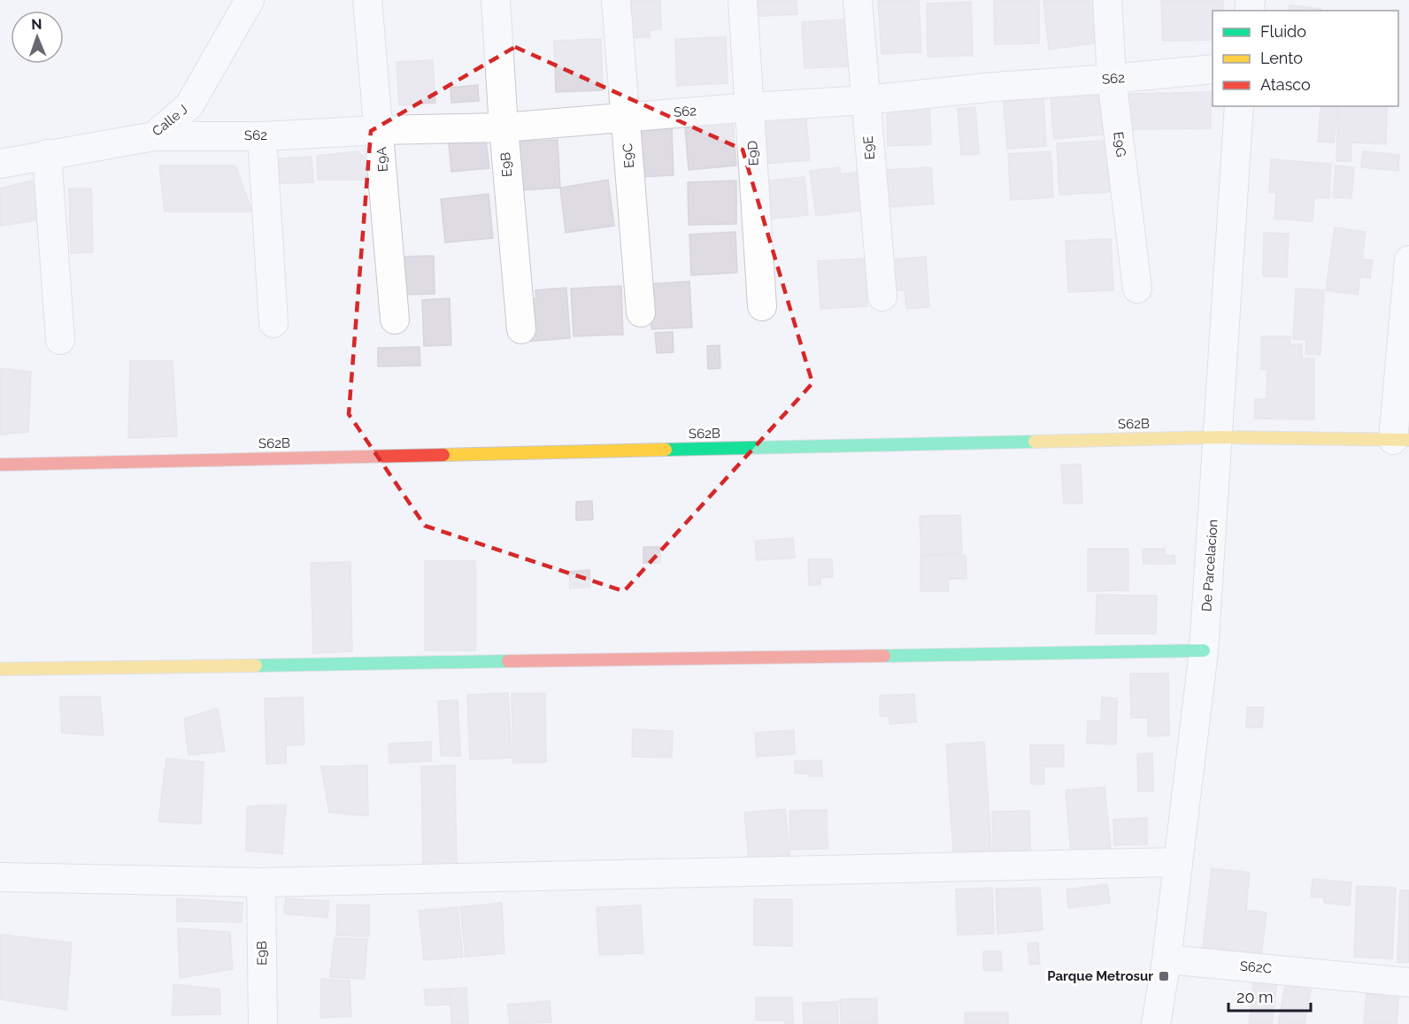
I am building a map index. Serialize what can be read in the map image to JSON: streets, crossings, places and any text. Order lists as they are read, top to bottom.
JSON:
{
  "streets": {
    "street": [
      "S62",
      "Calle J",
      "E9G",
      "E9E",
      "E9D",
      "E9C",
      "E9A",
      "E9B",
      "S62B",
      "De Parcelacion",
      "S62C"
    ]
  },
  "crossings": [
    ["S62", "Calle J"],
    ["S62", "E9G"],
    ["S62", "E9E"],
    ["S62", "E9D"],
    ["S62", "E9C"],
    ["S62", "E9A"],
    ["S62", "E9B"],
    ["S62B", "De Parcelacion"],
    ["De Parcelacion", "S62C"]
  ],
  "places": {
    "transit": ["Parque Metrosur"]
  },
  "legend": ["Fluido", "Lento", "Atasco"],
  "scale_bar": "20 m",
  "north": "top"
}
